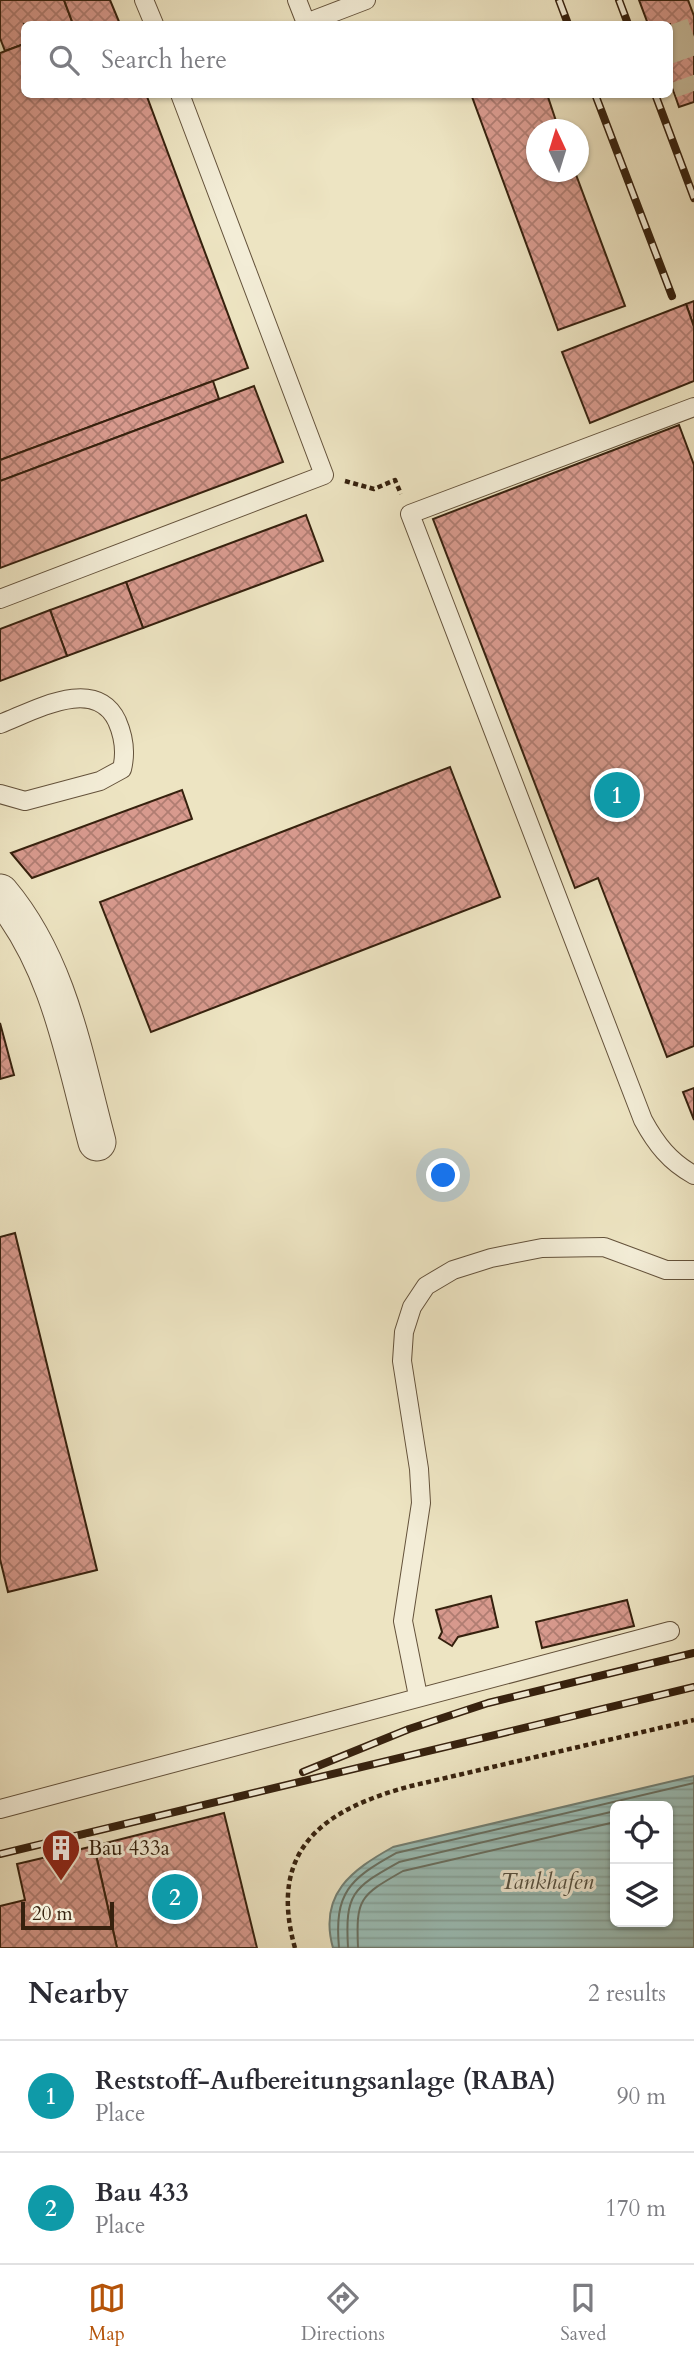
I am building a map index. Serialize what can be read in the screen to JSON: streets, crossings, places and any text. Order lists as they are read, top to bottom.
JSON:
{
  "water": ["Tankhafen"],
  "places": {
    "building": ["Bau 433a"]
  },
  "scale_bar": "20 m",
  "north": "top",
  "page": {
    "search": "Search here",
    "pins": ["1", "2"],
    "scale": "20 m",
    "heading": ["Nearby", "2 results"],
    "list": [
      {
        "mark": "1",
        "name": "Reststoff-Aufbereitungsanlage (RABA)",
        "note": "Place",
        "value": "90 m"
      },
      {
        "mark": "2",
        "name": "Bau 433",
        "note": "Place",
        "value": "170 m"
      }
    ],
    "nav": ["Map", "Directions", "Saved"]
  }
}
